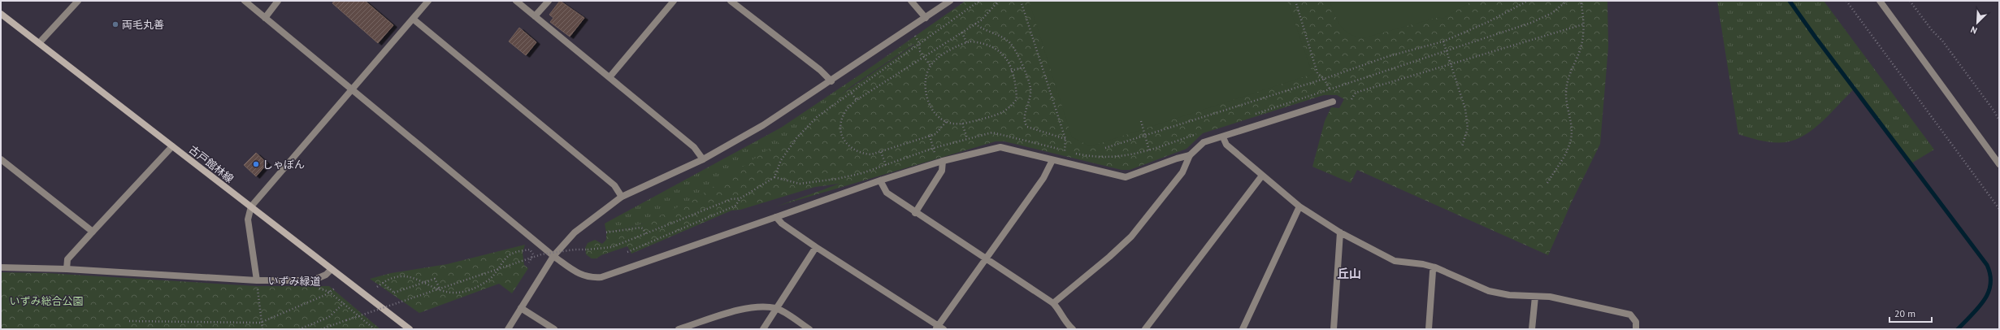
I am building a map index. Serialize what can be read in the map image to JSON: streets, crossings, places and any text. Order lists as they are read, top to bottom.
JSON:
{
  "streets": {
    "main road": ["古戸館林線"],
    "path": ["いずみ緑道"]
  },
  "districts": ["丘山"],
  "parks": ["いずみ総合公園"],
  "places": ["両毛丸善", "しゃぼん"],
  "scale_bar": "20 m",
  "north": "bottom left"
}
